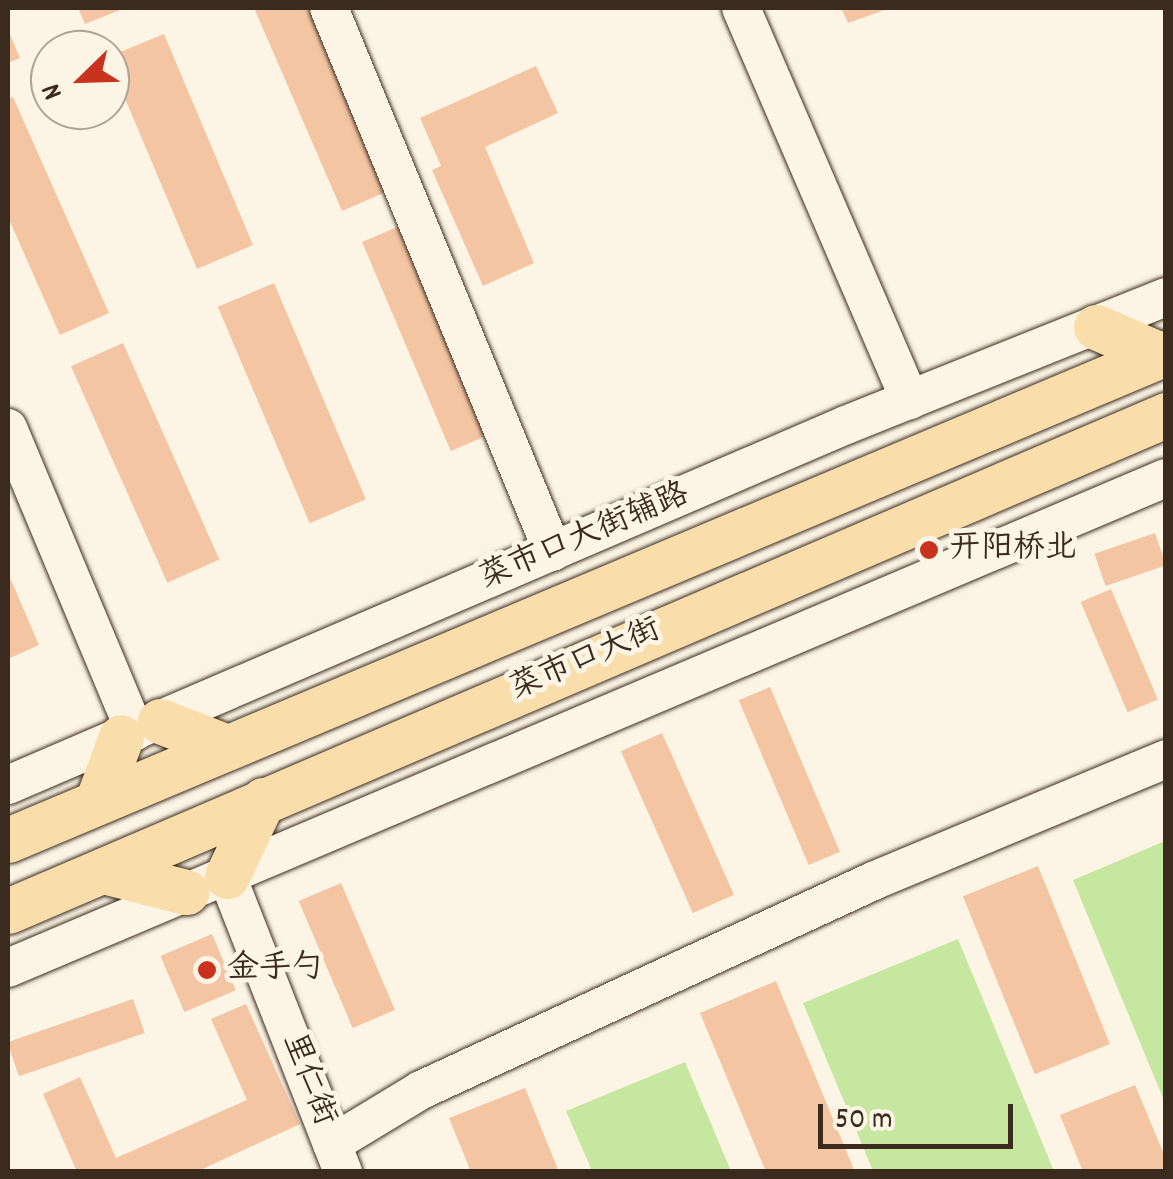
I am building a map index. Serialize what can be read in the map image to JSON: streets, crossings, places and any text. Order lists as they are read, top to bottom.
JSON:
{
  "streets": {
    "main road": ["菜市口大街"],
    "street": ["菜市口大街辅路", "里仁街"]
  },
  "places": ["开阳桥北", "金手勺"],
  "scale_bar": "50 m",
  "north": "bottom left"
}
